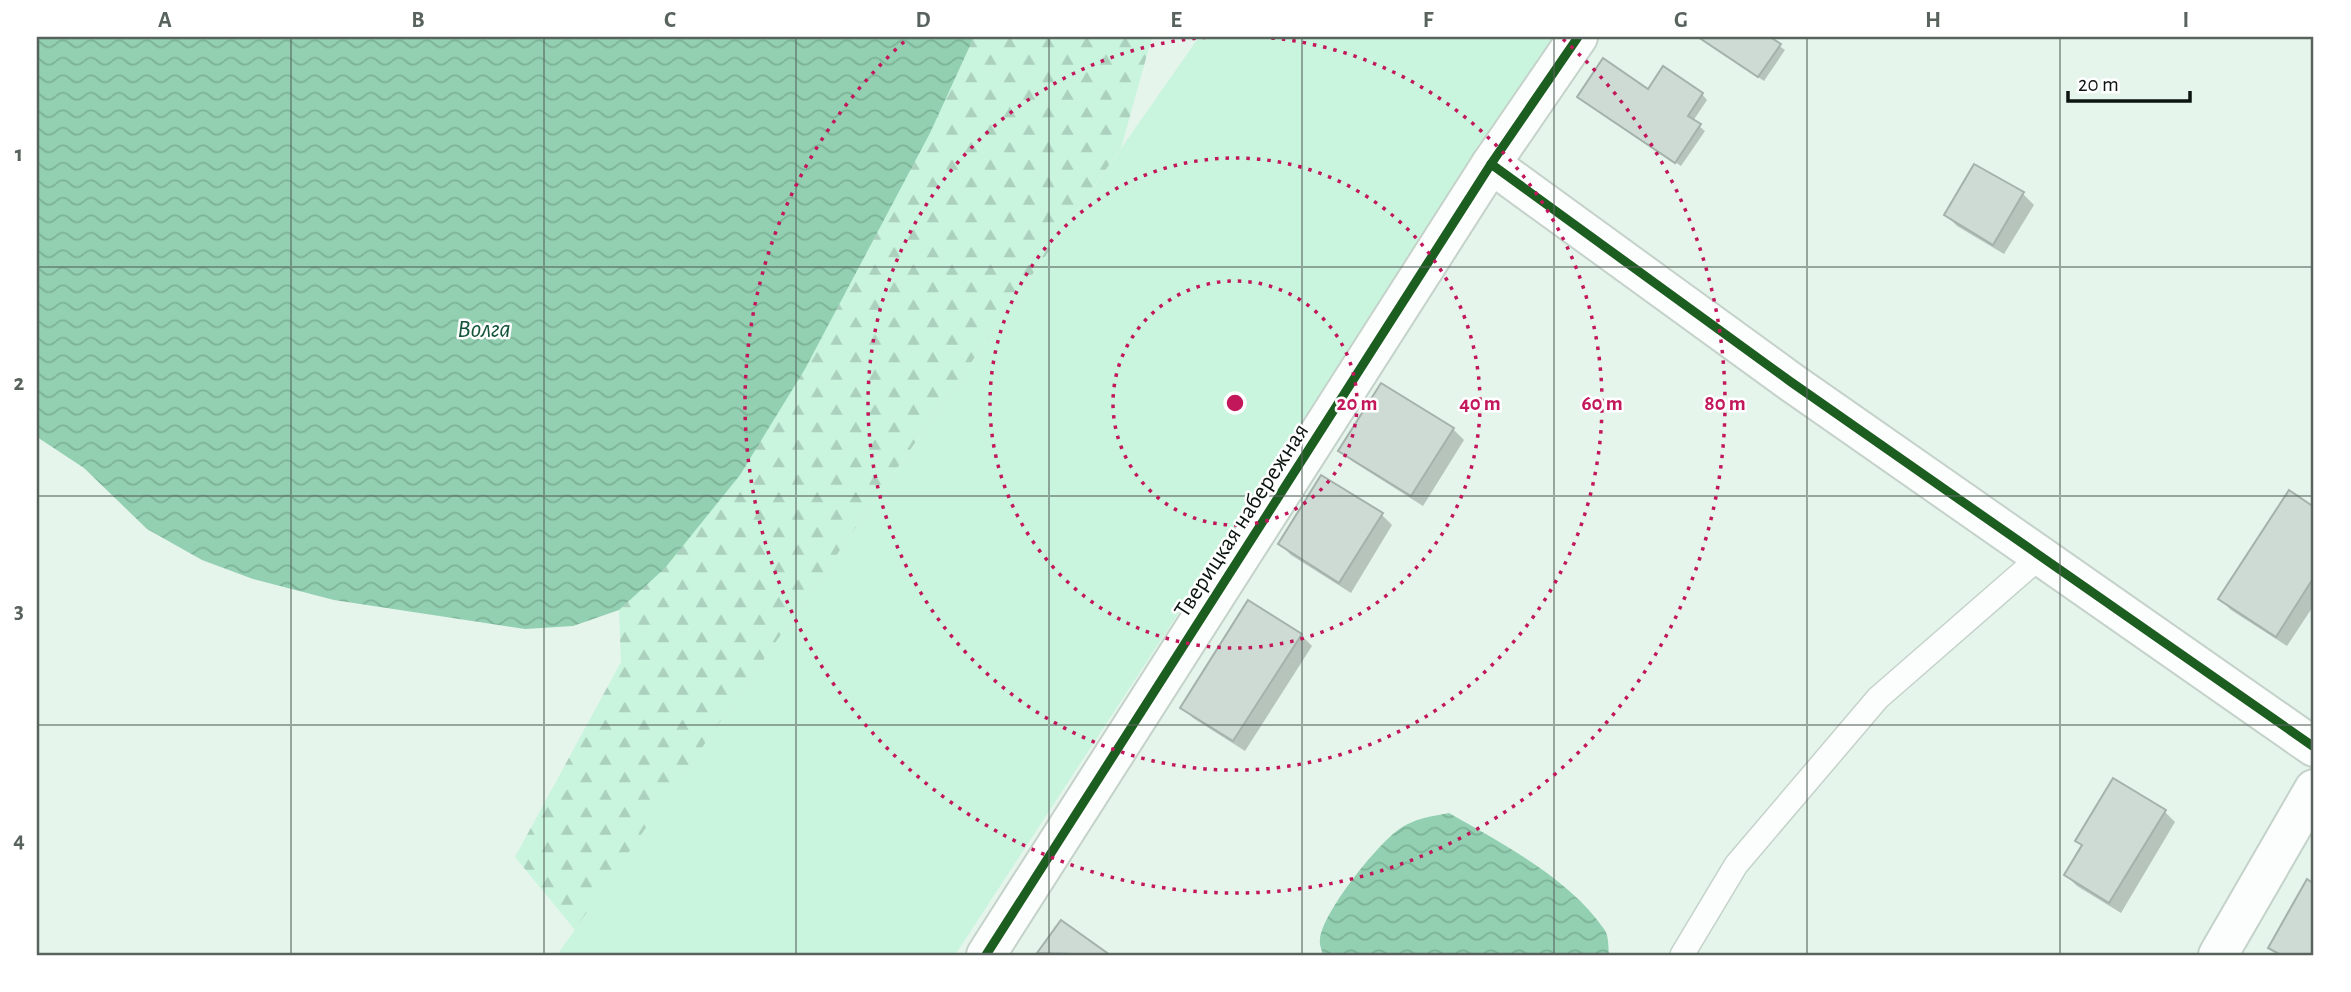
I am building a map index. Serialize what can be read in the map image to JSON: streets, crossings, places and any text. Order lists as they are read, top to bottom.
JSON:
{
  "streets": {
    "street": ["Тверицкая набережная"]
  },
  "water": ["Волга"],
  "scale_bar": "20 m",
  "grid": {
    "columns": [
      "A",
      "B",
      "C",
      "D",
      "E",
      "F",
      "G",
      "H",
      "I"
    ],
    "rows": [
      "1",
      "2",
      "3",
      "4"
    ]
  },
  "rings": [
    "20 m",
    "40 m",
    "60 m",
    "80 m"
  ]
}
